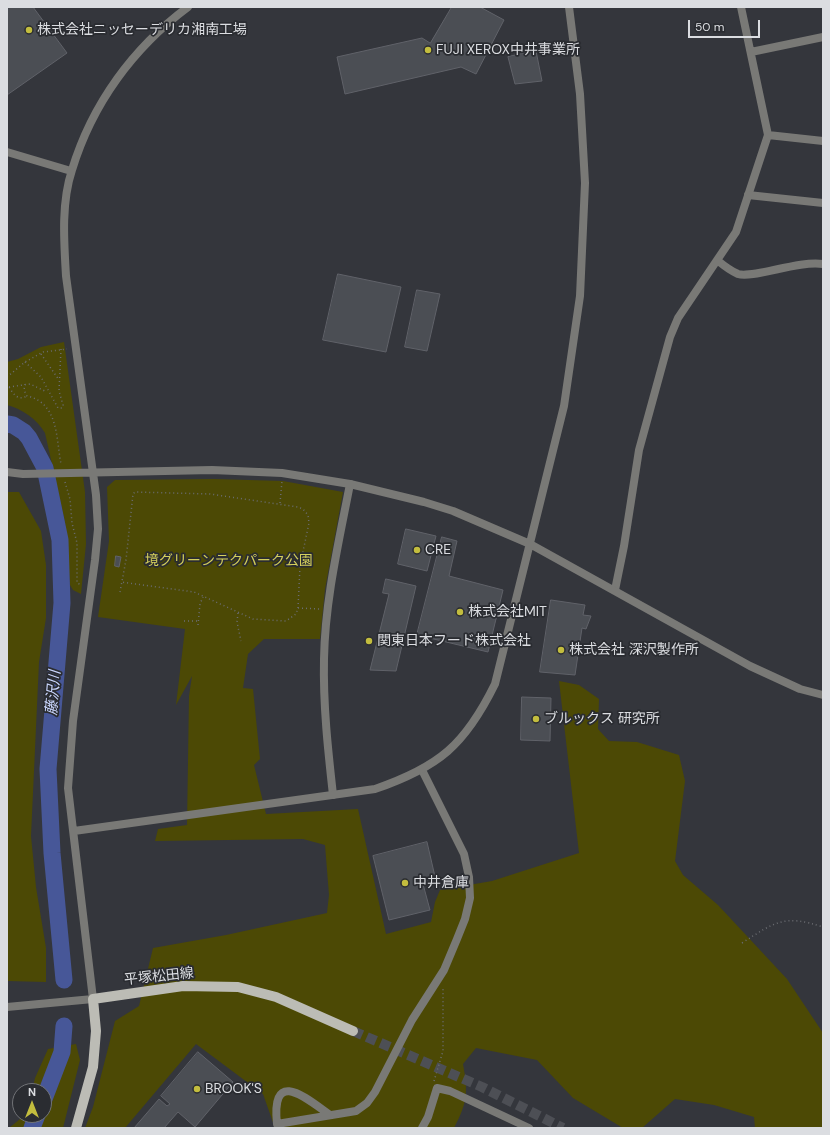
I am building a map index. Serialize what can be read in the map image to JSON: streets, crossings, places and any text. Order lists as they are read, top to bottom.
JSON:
{
  "streets": {
    "main road": ["平塚松田線"]
  },
  "water": ["藤沢川"],
  "parks": ["境グリーンテクパーク公園"],
  "places": [
    "株式会社ニッセーデリカ湘南工場",
    "FUJI XEROX中井事業所",
    "CRE",
    "株式会社MIT",
    "関東日本フード株式会社",
    "株式会社 深沢製作所",
    "ブルックス 研究所",
    "中井倉庫",
    "BROOK'S"
  ],
  "scale_bar": "50 m",
  "north": "top"
}
